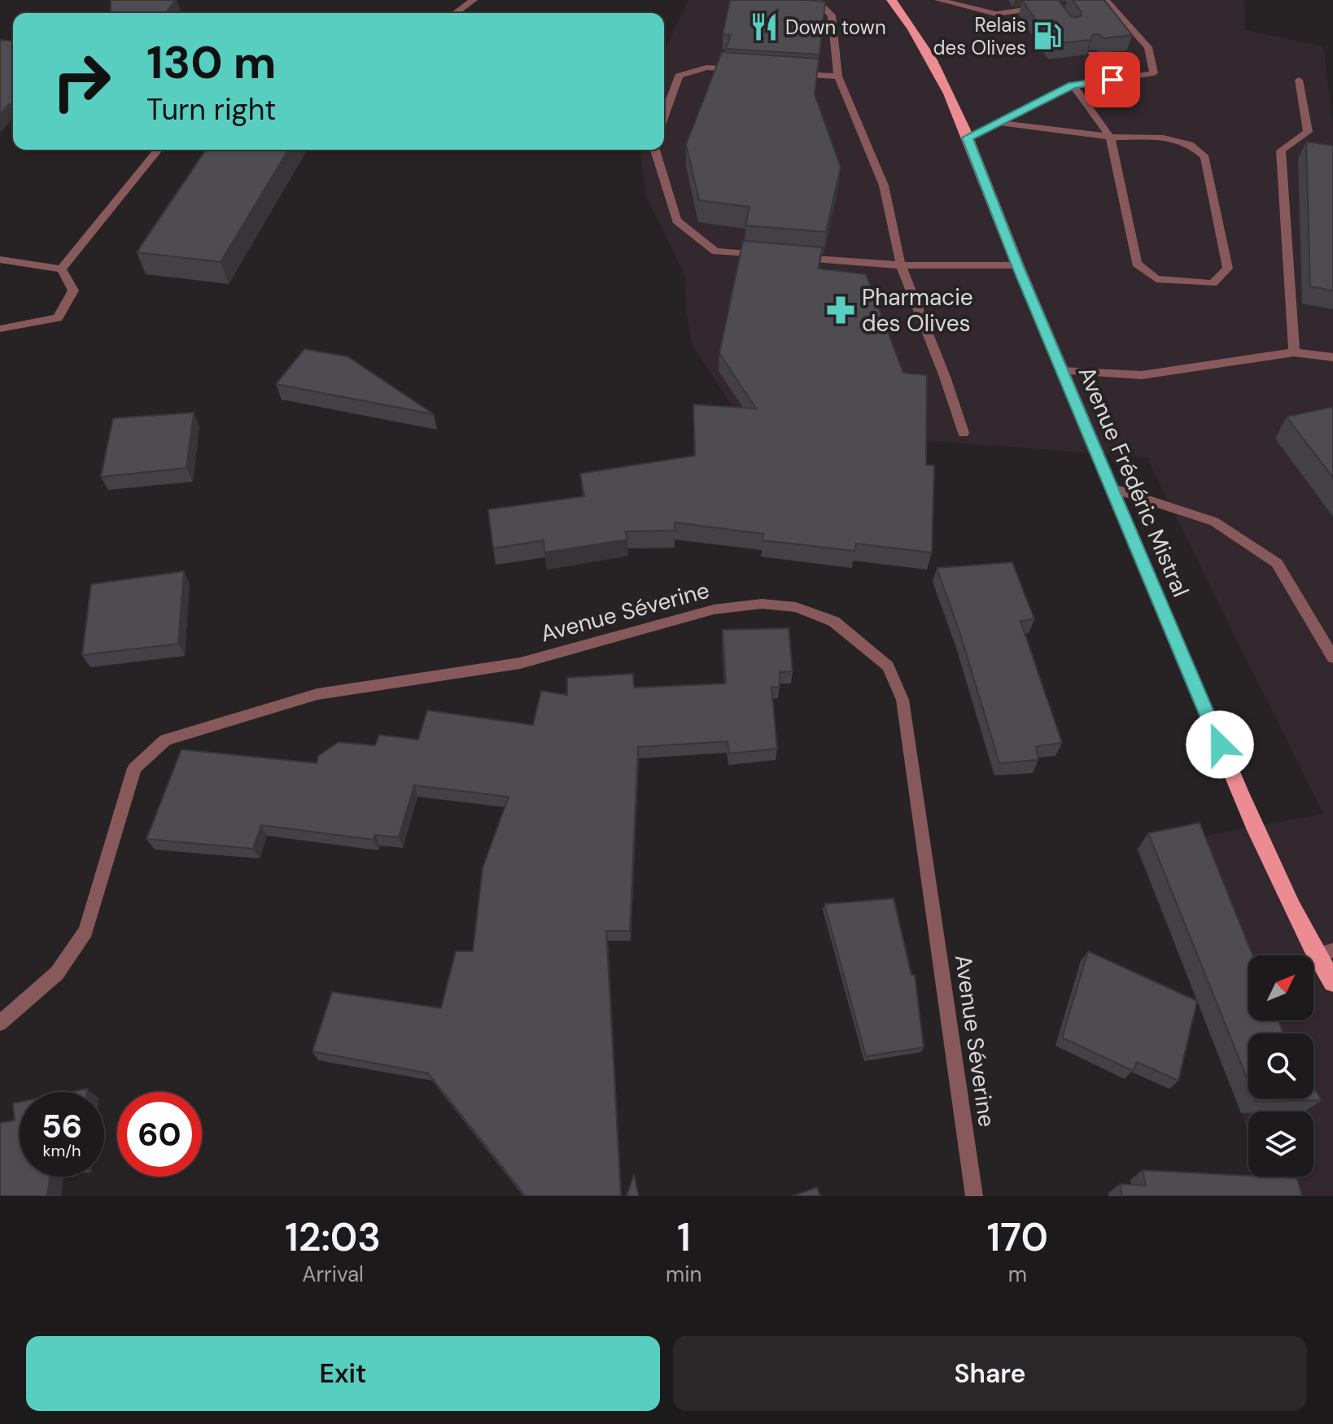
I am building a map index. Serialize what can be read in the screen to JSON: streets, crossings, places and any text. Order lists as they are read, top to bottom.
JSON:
{
  "streets": {
    "main road": ["Avenue Frédéric Mistral"],
    "street": ["Avenue Séverine"]
  },
  "places": {
    "restaurant": ["Down town"],
    "fuel station": ["Relais des Olives"],
    "pharmacy": ["Pharmacie des Olives"]
  },
  "north": "top right",
  "page": {
    "turn": ["130 m", "Turn right"],
    "speed": "56 km/h",
    "limit": "60",
    "eta": [
      "12:03",
      "Arrival",
      "1",
      "min",
      "170",
      "m"
    ],
    "buttons": ["Exit", "Share"]
  }
}
